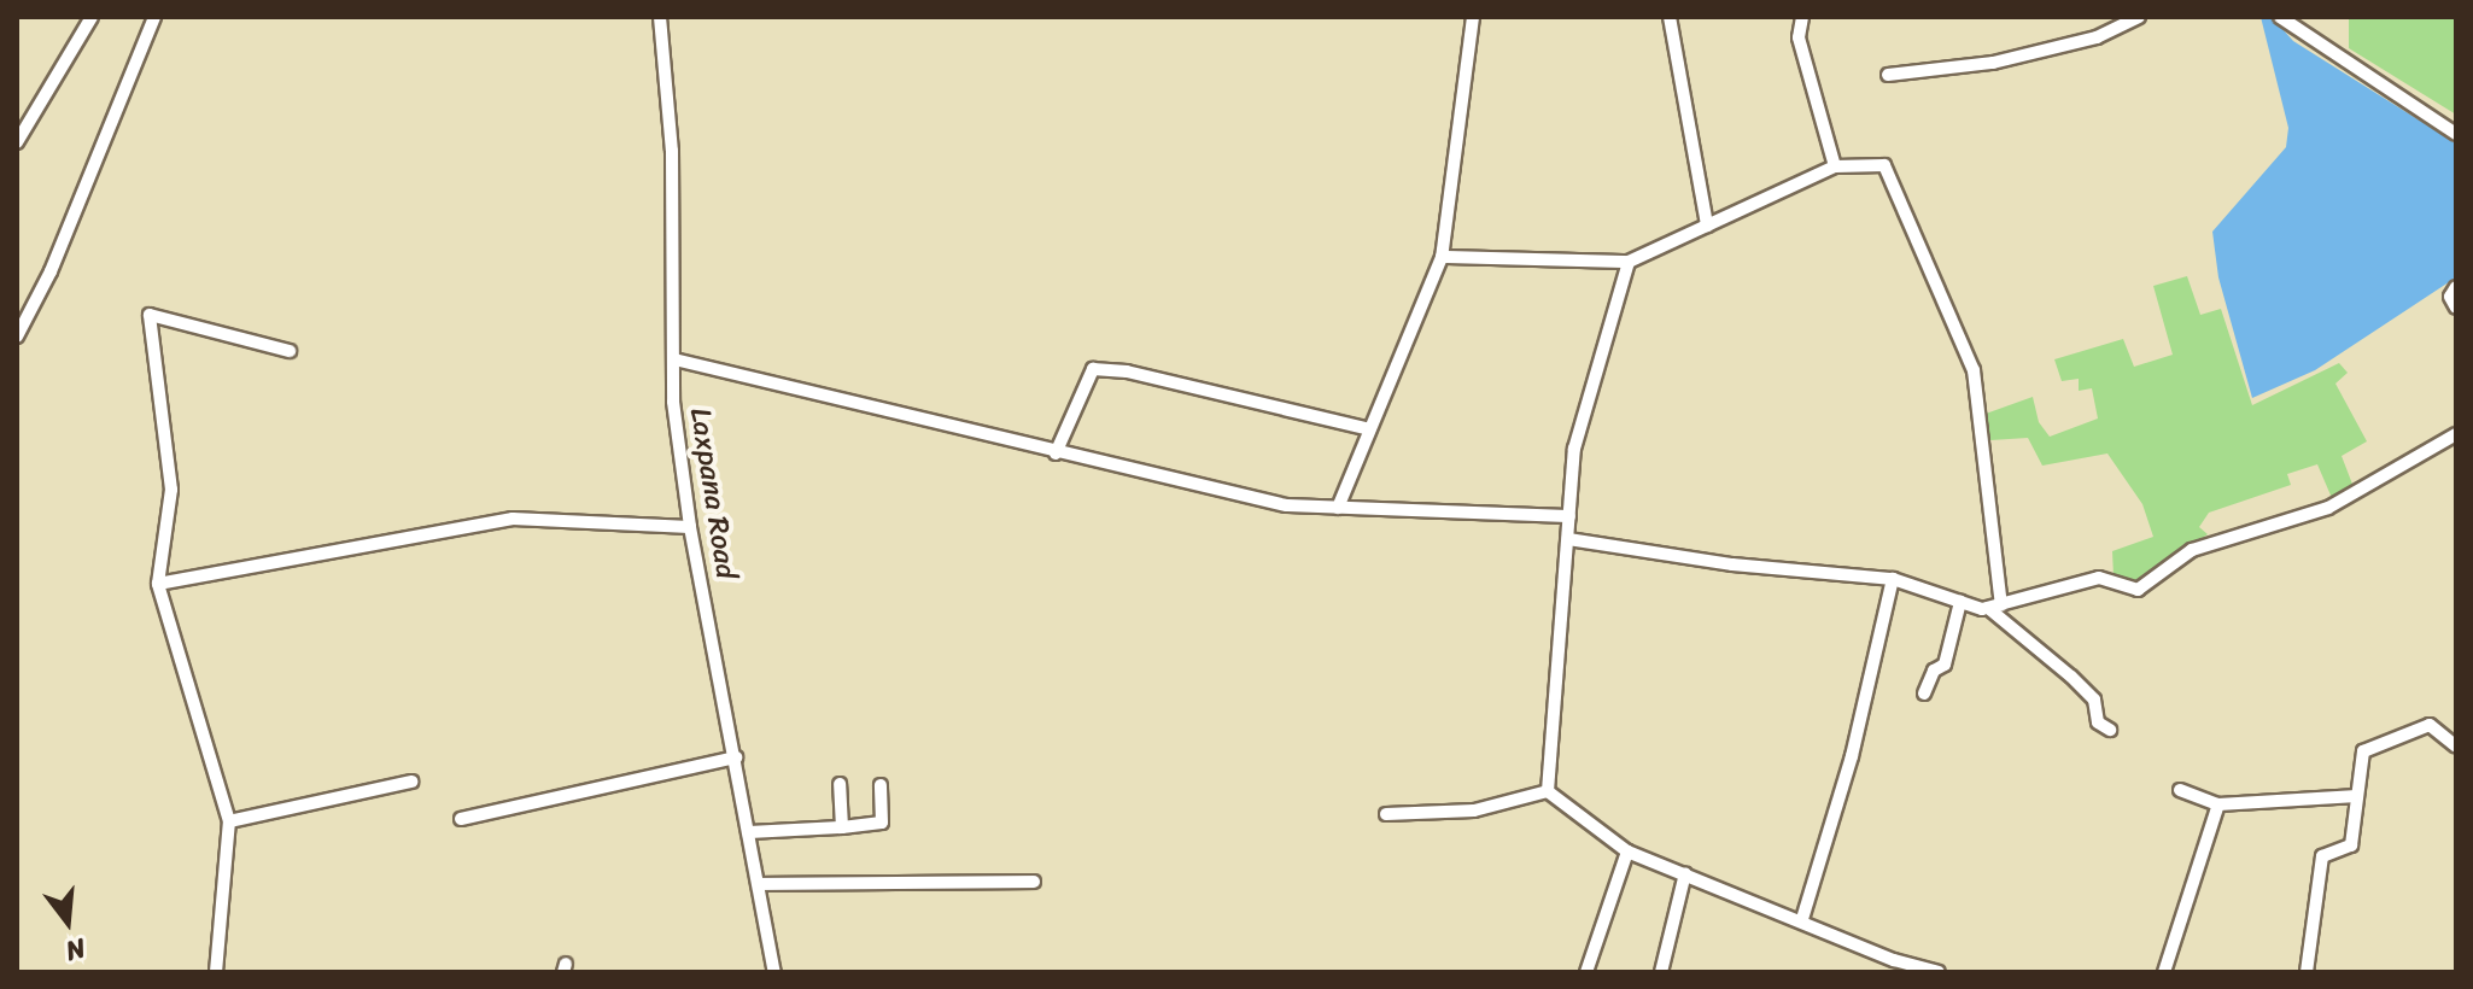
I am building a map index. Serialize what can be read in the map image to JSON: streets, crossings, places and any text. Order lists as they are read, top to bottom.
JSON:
{
  "streets": {
    "street": ["Laxpana Road"]
  },
  "north": "bottom"
}
